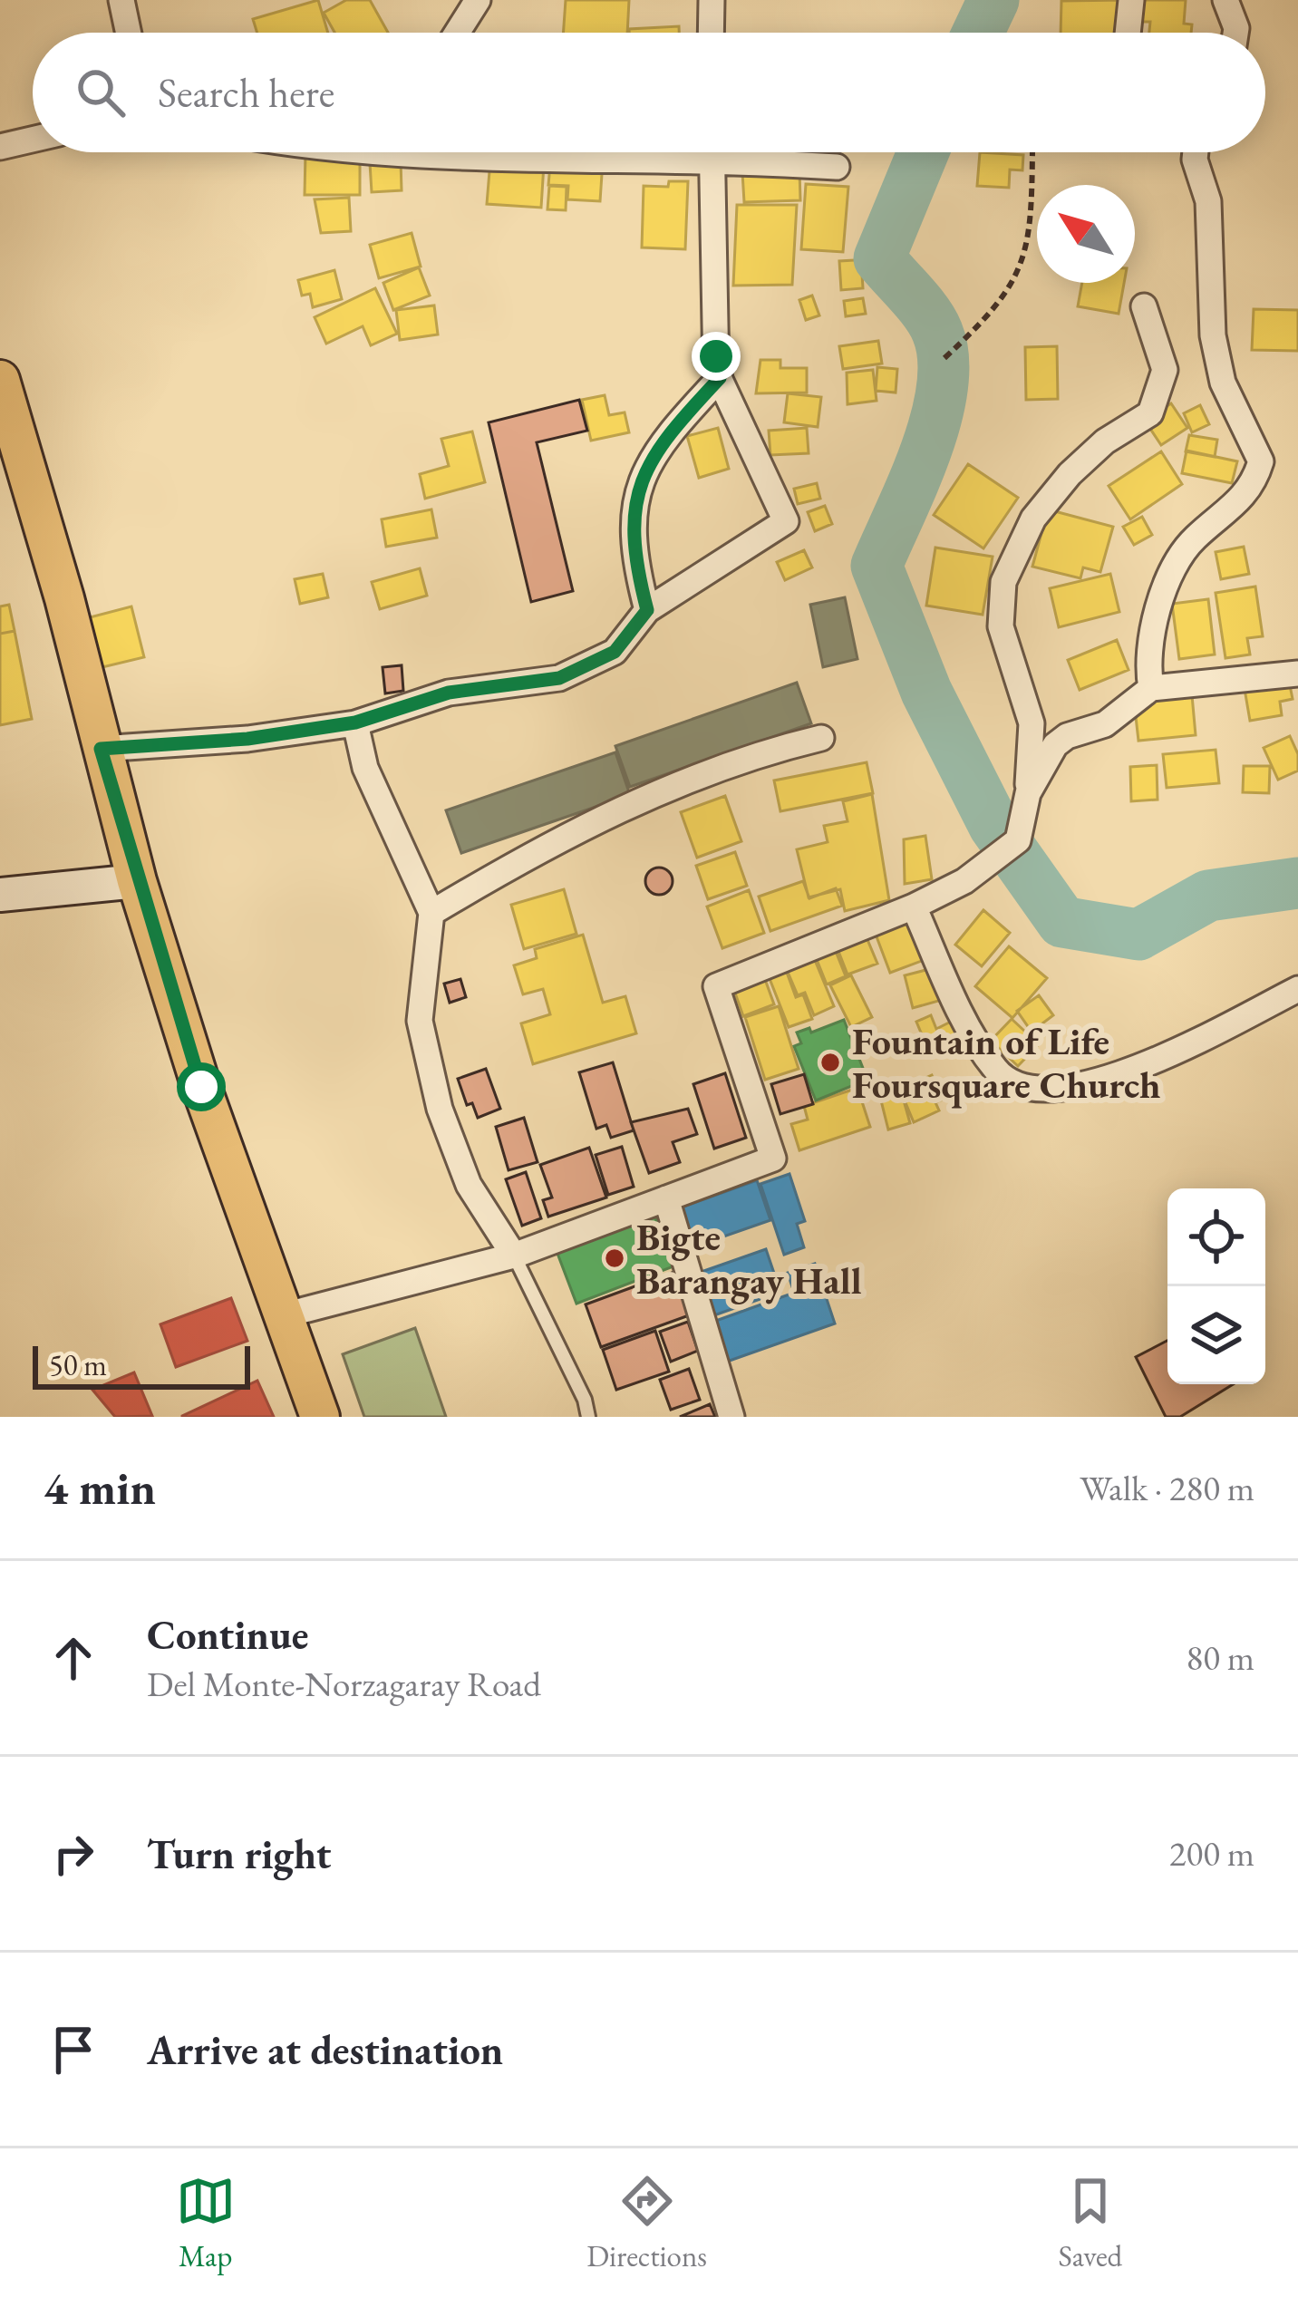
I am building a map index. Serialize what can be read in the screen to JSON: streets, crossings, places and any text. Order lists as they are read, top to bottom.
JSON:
{
  "places": ["Fountain of Life Foursquare Church", "Bigte Barangay Hall"],
  "scale_bar": "50 m",
  "north": "top left",
  "page": {
    "search": "Search here",
    "scale": "50 m",
    "heading": ["4 min", "Walk · 280 m"],
    "list": [
      ["Continue", "Del Monte-Norzagaray Road", "80 m"],
      ["Turn right", "200 m"],
      "Arrive at destination"
    ],
    "nav": ["Map", "Directions", "Saved"]
  }
}
